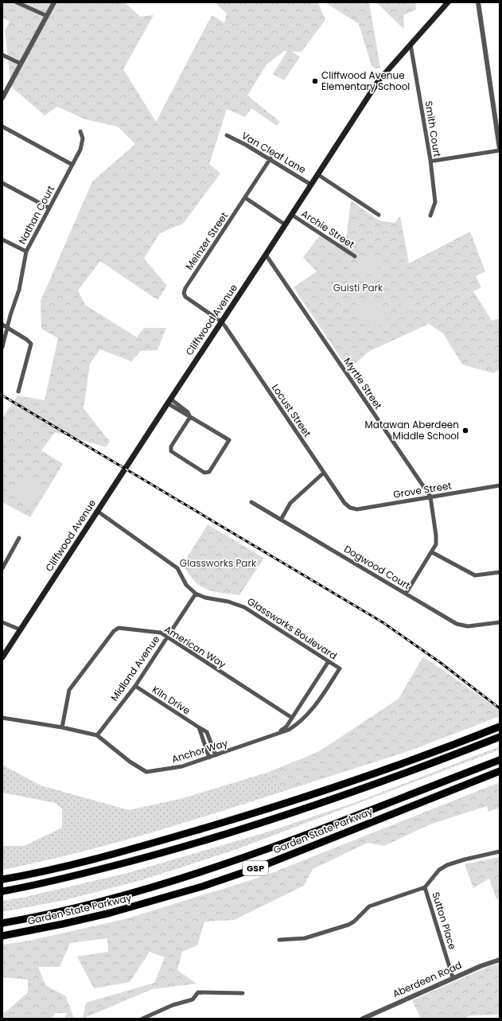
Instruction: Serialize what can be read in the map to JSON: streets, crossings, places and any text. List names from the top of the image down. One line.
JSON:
{"streets":{"highway":["Garden State Parkway","GSP"],"main road":["Cliffwood Avenue"],"street":["Smith Court","Van Cleaf Lane","Nathan Court","Archie Street","Meinzer Street","Myrtle Street","Locust Street","Grove Street","Dogwood Court","Glassworks Boulevard","American Way","Midland Avenue","Kiln Drive","Anchor Way","Sutton Place","Aberdeen Road"]},"crossings":[["Smith Court","Cliffwood Avenue"],["Van Cleaf Lane","Meinzer Street"],["Van Cleaf Lane","Cliffwood Avenue"],["Archie Street","Cliffwood Avenue"],["Meinzer Street","Cliffwood Avenue"],["Meinzer Street","Locust Street"],["Cliffwood Avenue","Myrtle Street"],["Cliffwood Avenue","Locust Street"],["Cliffwood Avenue","Glassworks Boulevard"],["Myrtle Street","Grove Street"],["Myrtle Street","Dogwood Court"],["Locust Street","Grove Street"],["Glassworks Boulevard","Midland Avenue"],["Glassworks Boulevard","Anchor Way"],["American Way","Midland Avenue"],["American Way","Anchor Way"],["Midland Avenue","Kiln Drive"],["Midland Avenue","Anchor Way"],["Kiln Drive","Anchor Way"],["Sutton Place","Aberdeen Road"]],"parks":["Guisti Park","Glassworks Park"],"places":["Cliffwood Avenue Elementary School","Matawan Aberdeen Middle School"]}
